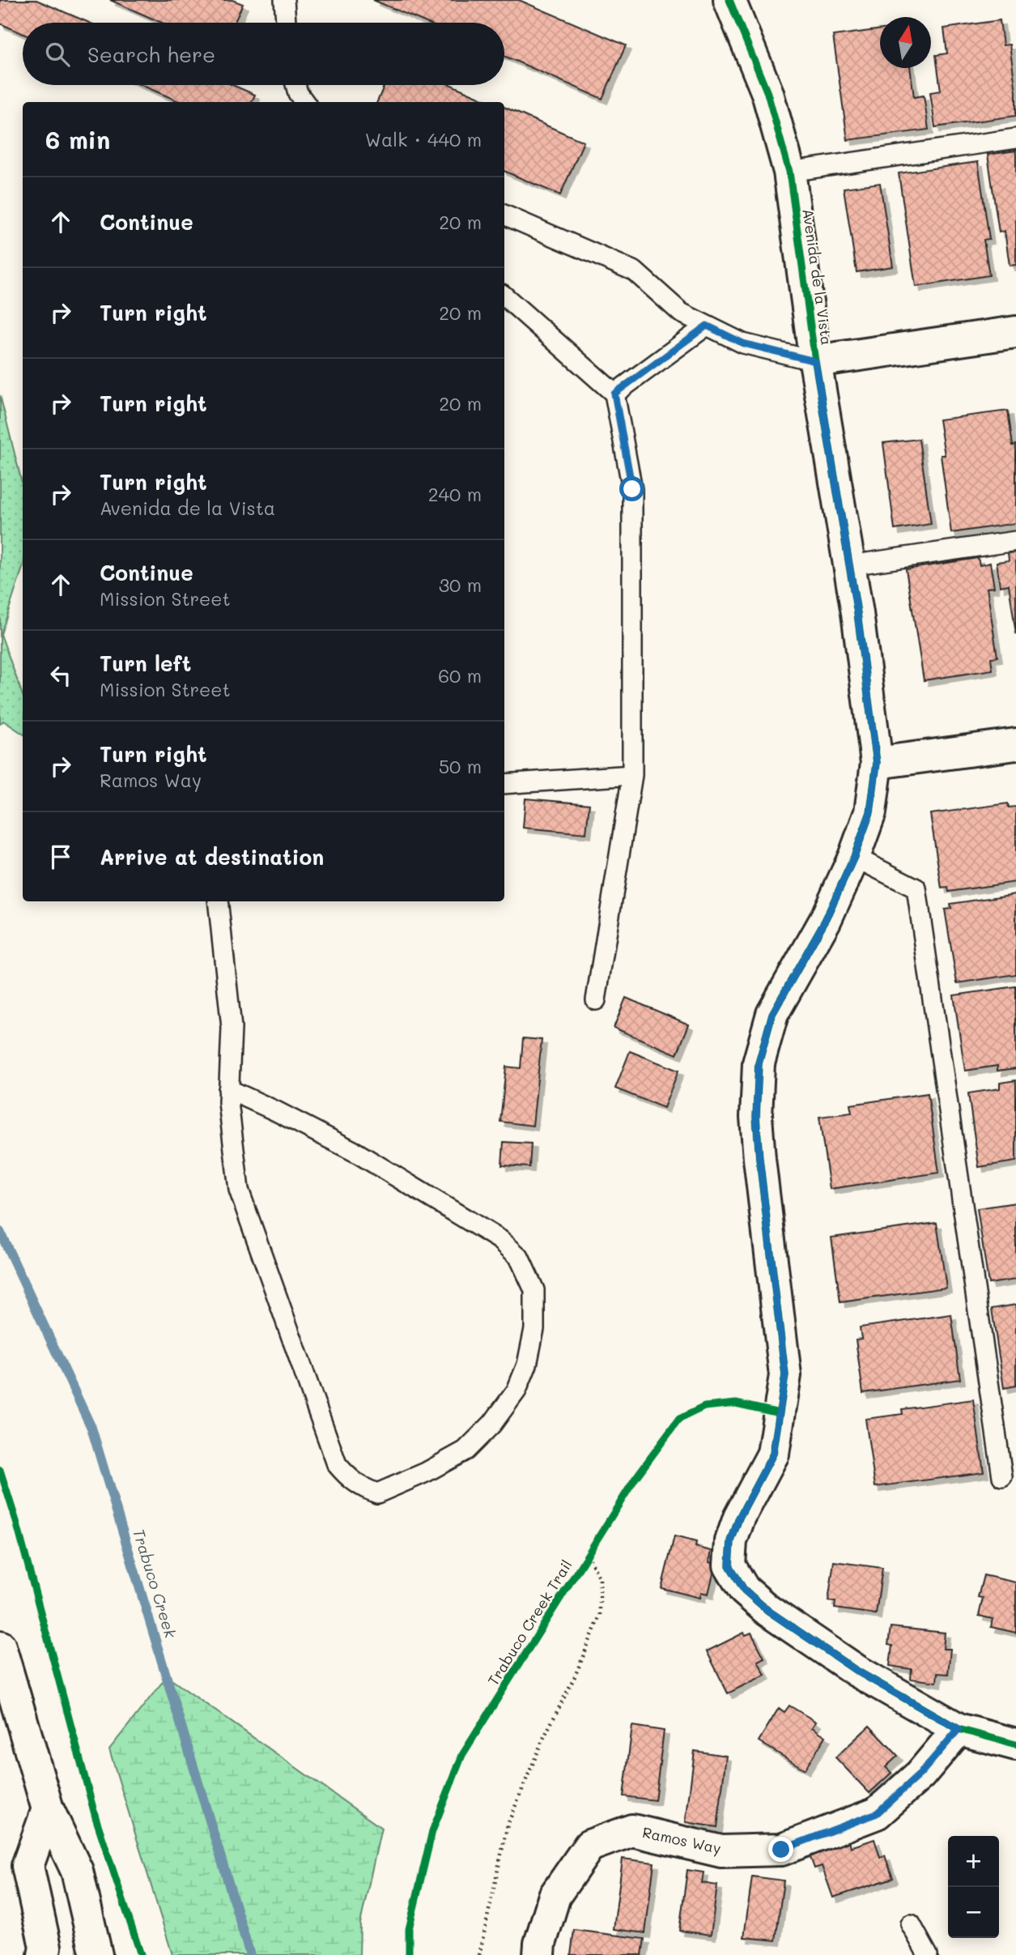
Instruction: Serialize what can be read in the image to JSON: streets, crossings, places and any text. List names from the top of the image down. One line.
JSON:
{"streets":{"street":["Avenida de la Vista","Ramos Way"],"cycle path":["Trabuco Creek Trail"]},"crossings":[["Avenida de la Vista","Ramos Way"]],"water":["Trabuco Creek"],"north":"top","page":{"search":"Search here","heading":["6 min","Walk · 440 m"],"list":[["Continue","20 m"],["Turn right","20 m"],["Turn right","20 m"],["Turn right","Avenida de la Vista","240 m"],["Continue","Mission Street","30 m"],["Turn left","Mission Street","60 m"],["Turn right","Ramos Way","50 m"],"Arrive at destination"],"map_buttons":["+","−"]}}
